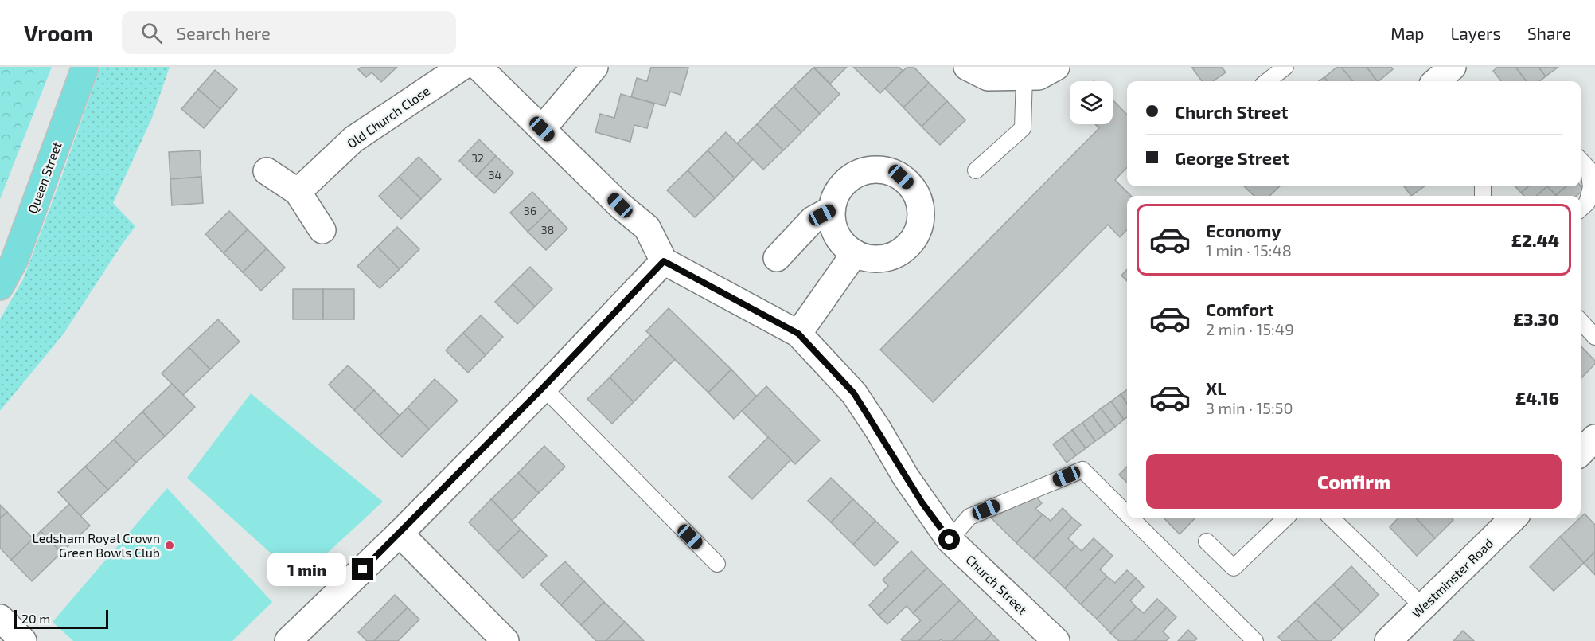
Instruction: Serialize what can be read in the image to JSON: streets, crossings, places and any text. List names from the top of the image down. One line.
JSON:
{"streets":{"main road":["Queen Street"],"street":["Old Church Close","Westminster Road","Church Street"]},"places":["Ledsham Royal Crown Green Bowls Club"],"house_numbers":["32","34","36","38"],"scale_bar":"20 m","page":{"header":"Vroom","search":"Search here","nav":["Map","Layers","Share"],"banner":["Church Street","George Street"],"list":[{"name":"Economy","note":"1 min · 15:48","value":"£2.44"},{"name":"Comfort","note":"2 min · 15:49","value":"£3.30"},{"name":"XL","note":"3 min · 15:50","value":"£4.16"}],"buttons":"Confirm","bubble":"1 min","scale":"20 m"}}
